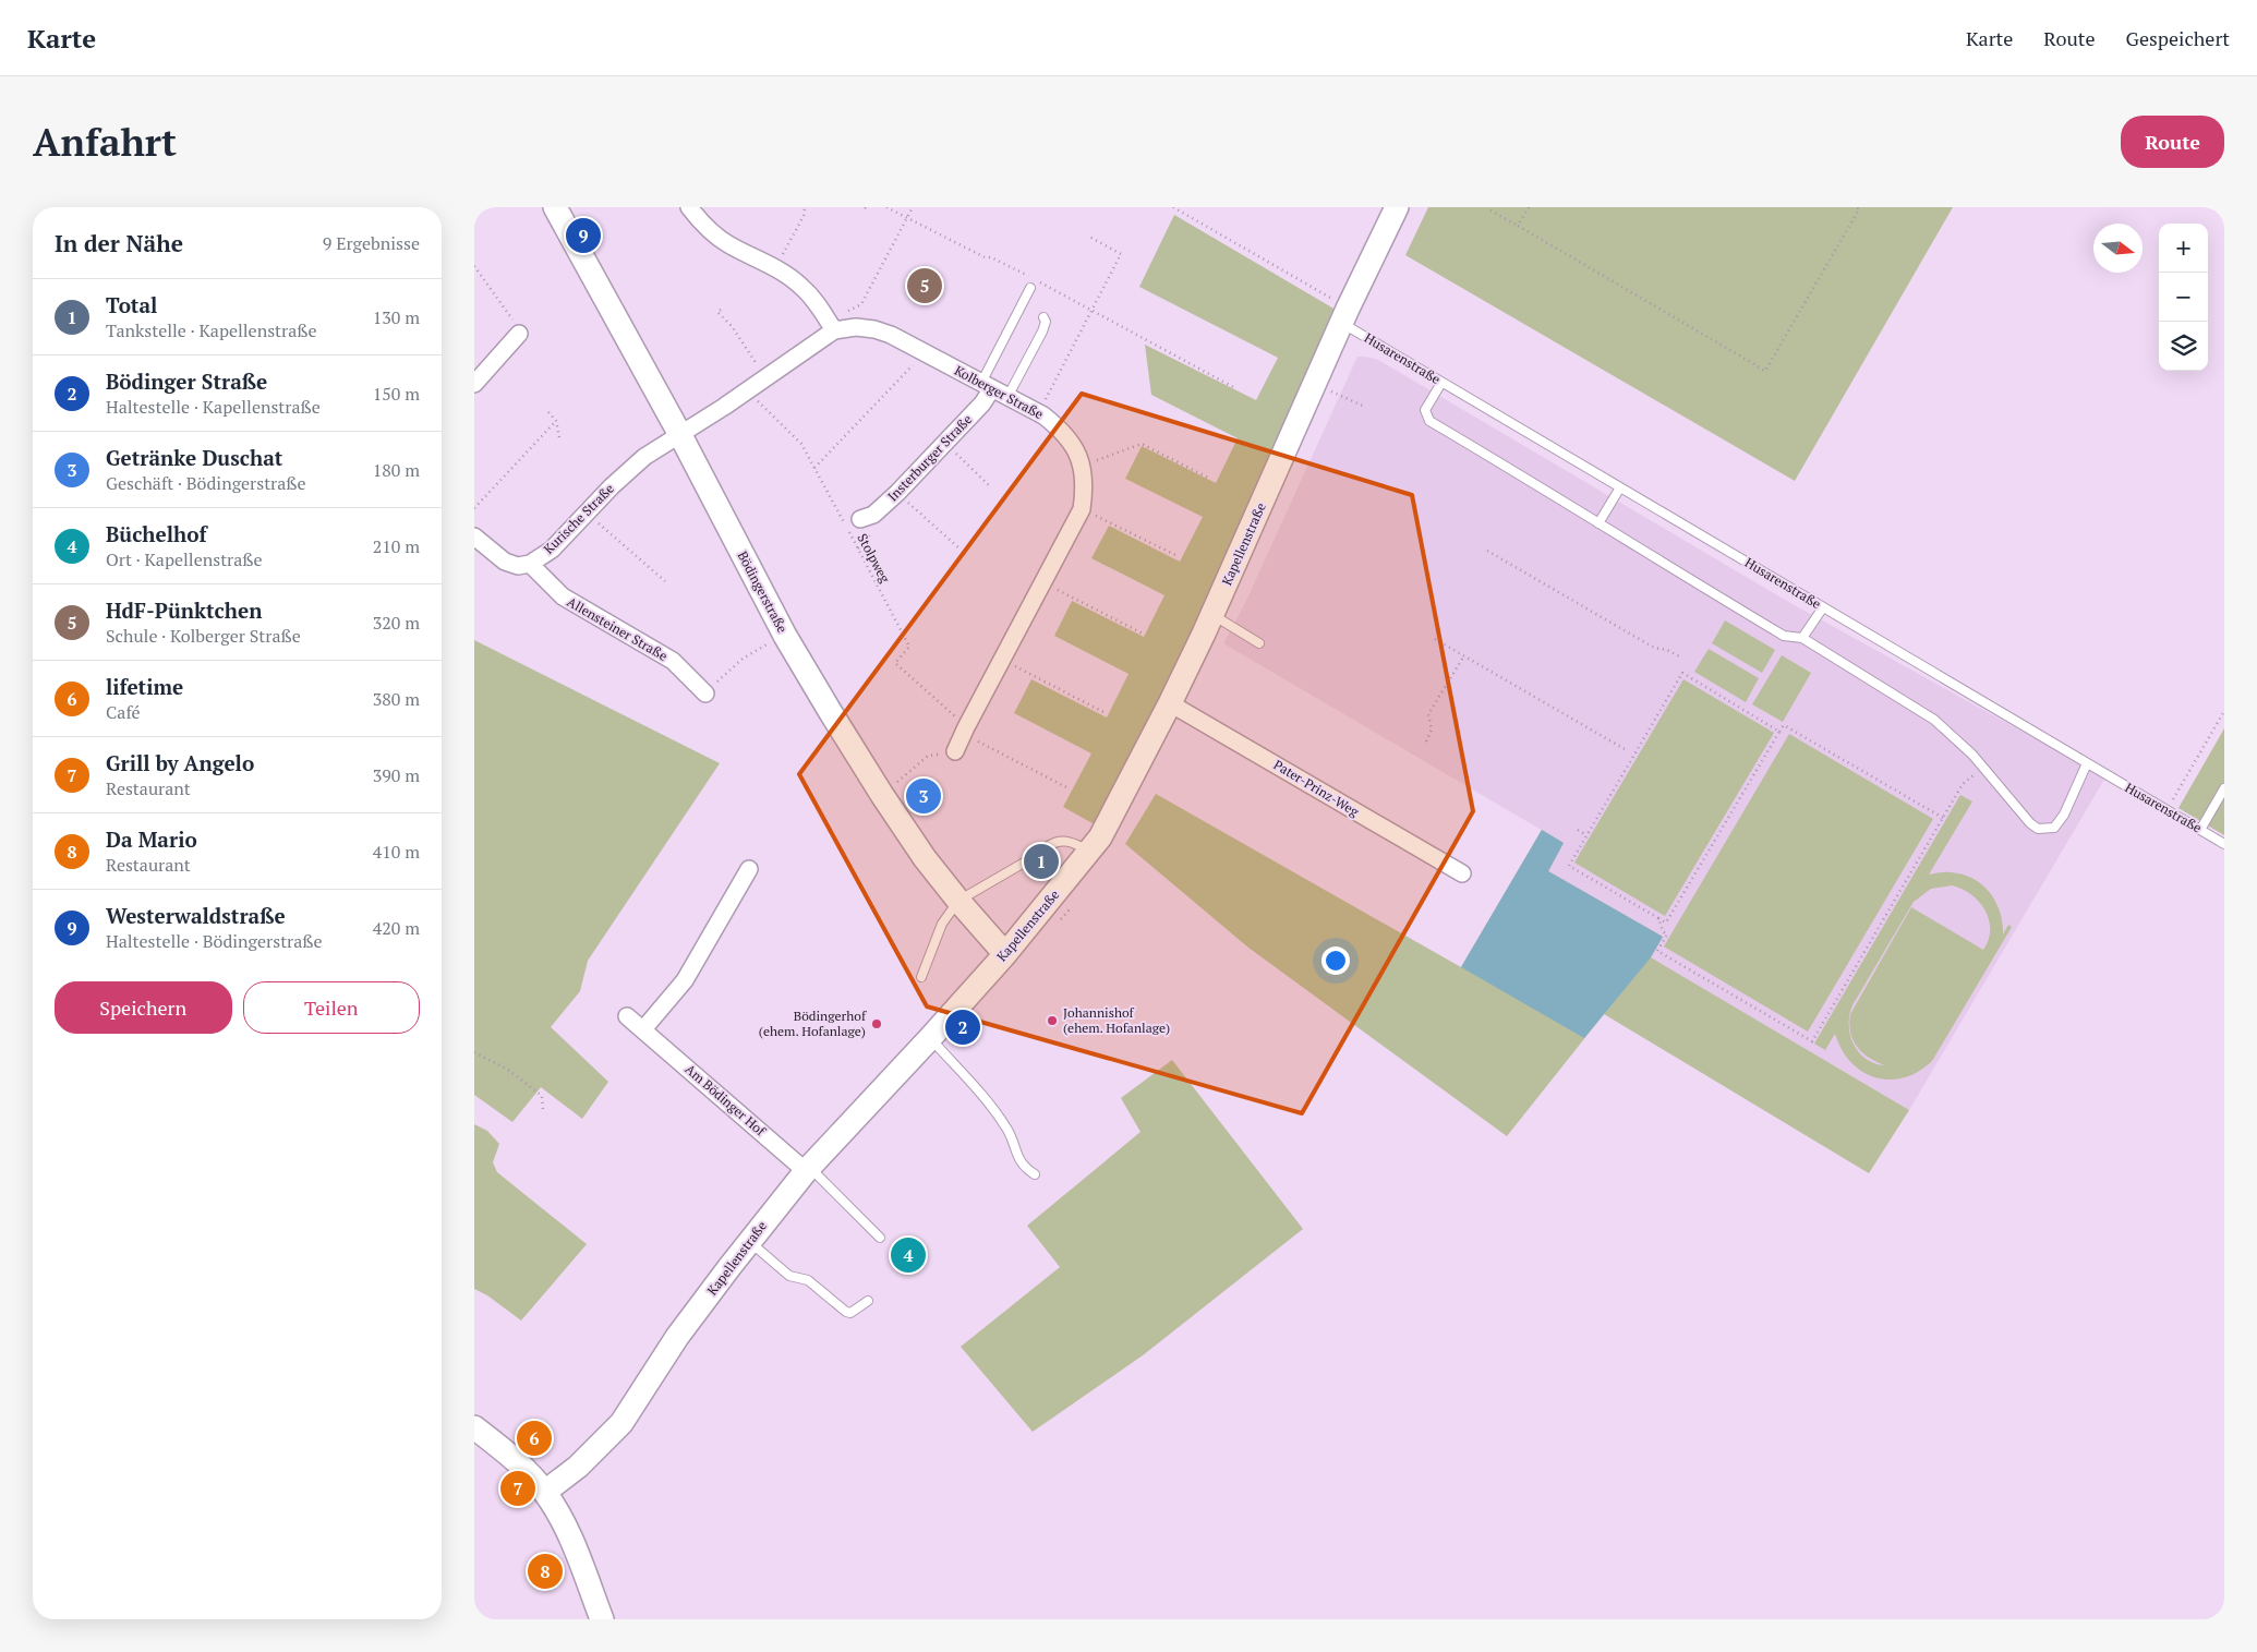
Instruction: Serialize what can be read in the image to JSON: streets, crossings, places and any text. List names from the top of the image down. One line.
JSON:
{"streets":{"main road":["Kapellenstraße","Bödingerstraße"],"street":["Kolberger Straße","Insterburger Straße","Kurische Straße","Allensteiner Straße","Pater-Prinz-Weg","Am Bödinger Hof"],"lane":["Husarenstraße"],"path":["Stolpweg"]},"crossings":[["Husarenstraße","Kapellenstraße"],["Kolberger Straße","Insterburger Straße"],["Kolberger Straße","Kurische Straße"],["Kolberger Straße","Stolpweg"],["Kolberger Straße","Bödingerstraße"],["Kurische Straße","Bödingerstraße"],["Kurische Straße","Allensteiner Straße"],["Kapellenstraße","Bödingerstraße"],["Kapellenstraße","Pater-Prinz-Weg"],["Kapellenstraße","Am Bödinger Hof"]],"places":["Johannishof (ehem. Hofanlage)","Bödingerhof (ehem. Hofanlage)"],"north":"right","page":{"header":"Karte","nav":["Karte","Route","Gespeichert"],"buttons":["Route",["Speichern","Teilen"]],"title":"Anfahrt","heading":["In der Nähe","9 Ergebnisse"],"pins":["9","5","3","1","2","4","6","7","8"],"map_buttons":["+","−"],"list":[{"mark":"1","name":"Total","note":"Tankstelle · Kapellenstraße","value":"130 m"},{"mark":"2","name":"Bödinger Straße","note":"Haltestelle · Kapellenstraße","value":"150 m"},{"mark":"3","name":"Getränke Duschat","note":"Geschäft · Bödingerstraße","value":"180 m"},{"mark":"4","name":"Büchelhof","note":"Ort · Kapellenstraße","value":"210 m"},{"mark":"5","name":"HdF-Pünktchen","note":"Schule · Kolberger Straße","value":"320 m"},{"mark":"6","name":"lifetime","note":"Café","value":"380 m"},{"mark":"7","name":"Grill by Angelo","note":"Restaurant","value":"390 m"},{"mark":"8","name":"Da Mario","note":"Restaurant","value":"410 m"},{"mark":"9","name":"Westerwaldstraße","note":"Haltestelle · Bödingerstraße","value":"420 m"}]}}
